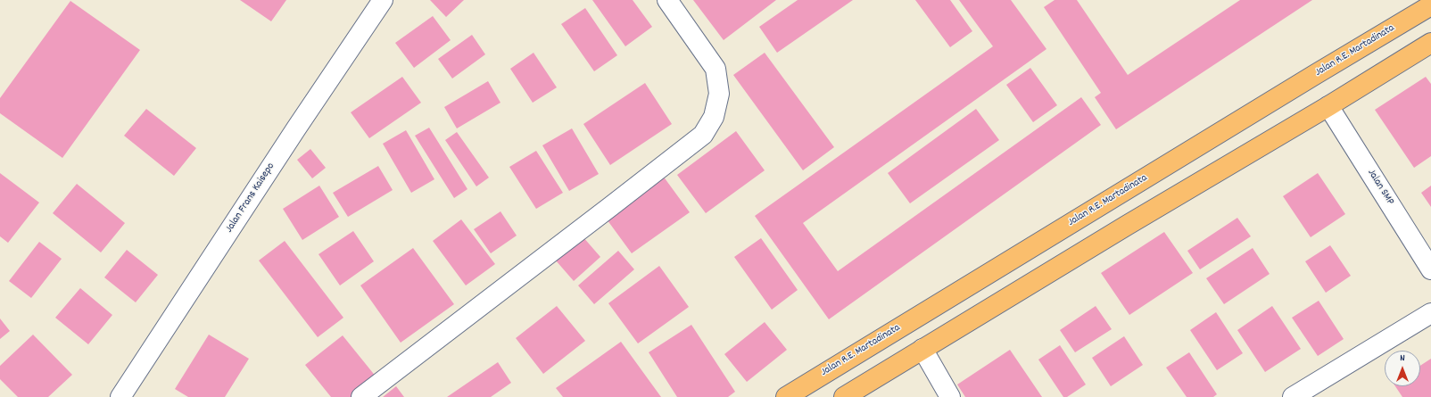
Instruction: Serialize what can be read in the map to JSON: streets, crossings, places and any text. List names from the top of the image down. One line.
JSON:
{"streets":{"highway":["Jalan R.E. Martadinata"],"street":["Jalan SMP","Jalan Frans Kaisepo"]},"north":"top"}
